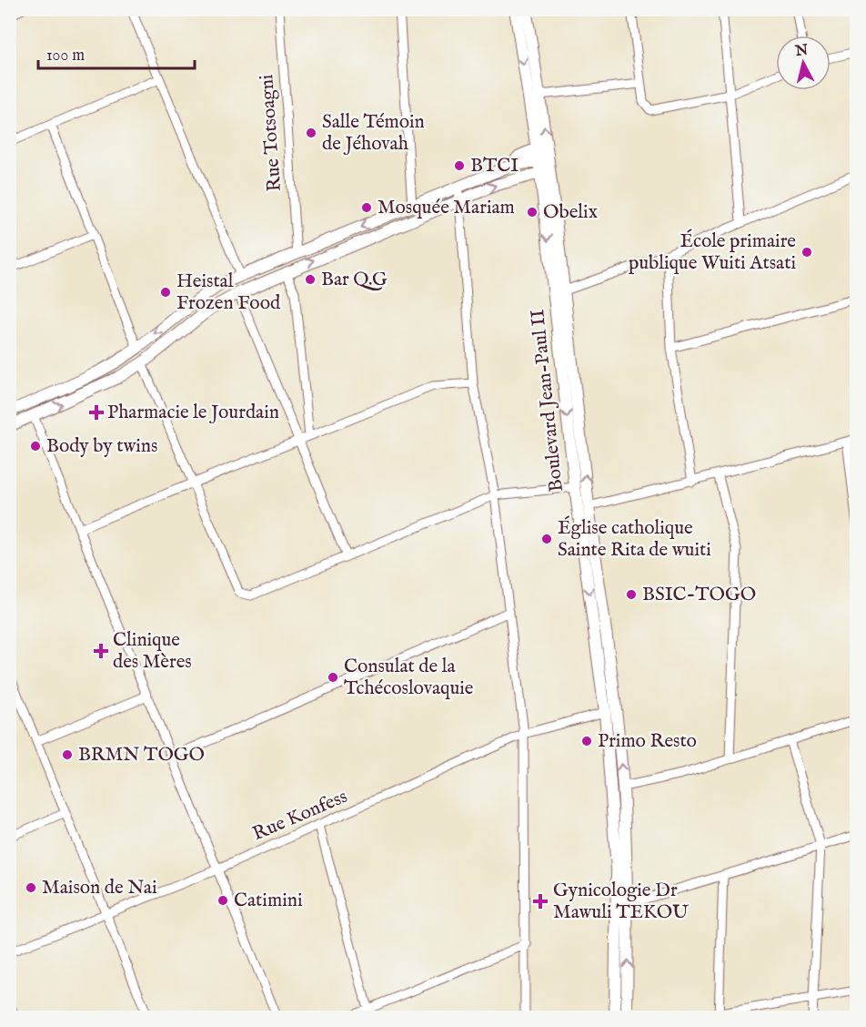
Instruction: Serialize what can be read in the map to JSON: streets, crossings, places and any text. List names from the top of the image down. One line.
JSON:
{"streets":{"main road":["Boulevard Jean-Paul II"],"street":["Rue Totsoagni","Rue Konfess"]},"crossings":[["Boulevard Jean-Paul II","Rue Konfess"]],"places":{"other":["Salle Témoin de Jéhovah","BTCI","Mosquée Mariam","Obelix","École primaire publique Wuiti Atsati","Bar Q.G","Heistal Frozen Food","Body by twins","Église catholique Sainte Rita de wuiti","BSIC-TOGO","Consulat de la Tchécoslovaquie","Primo Resto","BRMN TOGO","Maison de Nai","Catimini"],"health":["Pharmacie le Jourdain","Clinique des Mères","Gynicologie Dr Mawuli TEKOU"]},"scale_bar":"100 m","north":"top"}
